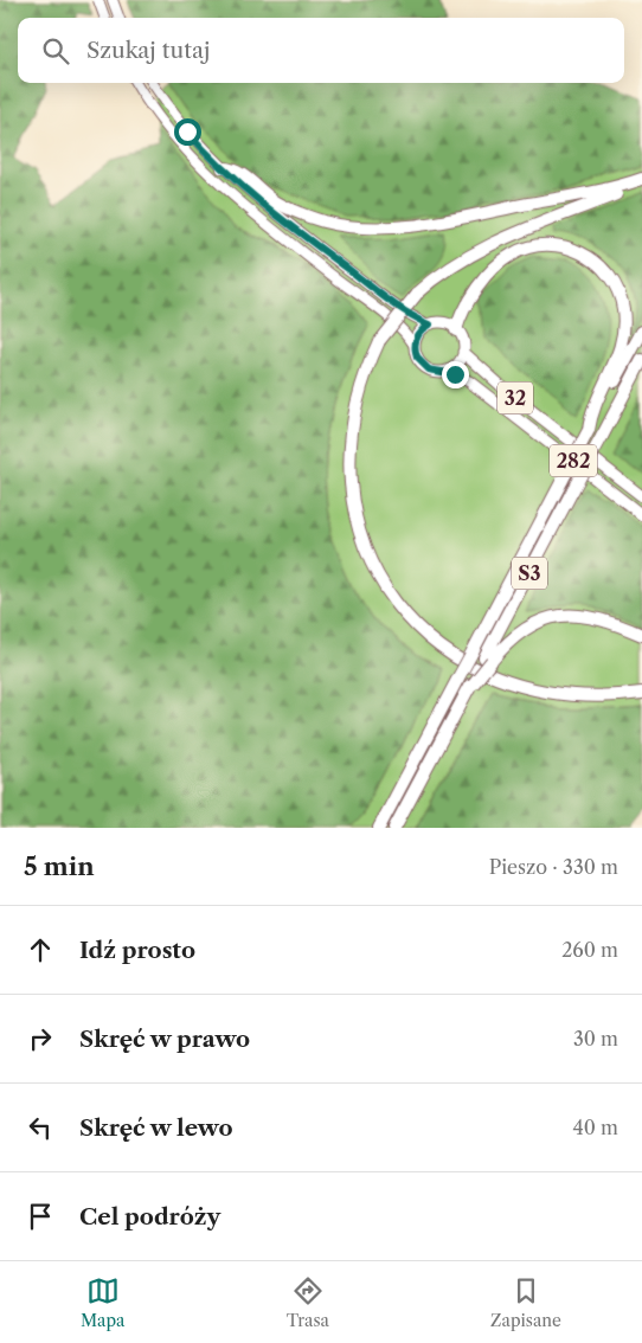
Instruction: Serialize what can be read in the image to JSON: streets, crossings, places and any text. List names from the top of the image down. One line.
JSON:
{"streets":{"highway":["S3"],"main road":["32","282"]},"crossings":[["32","282"]],"page":{"search":"Szukaj tutaj","heading":["5 min","Pieszo · 330 m"],"list":[["Idź prosto","260 m"],["Skręć w prawo","30 m"],["Skręć w lewo","40 m"],"Cel podróży"],"nav":["Mapa","Trasa","Zapisane"]}}
